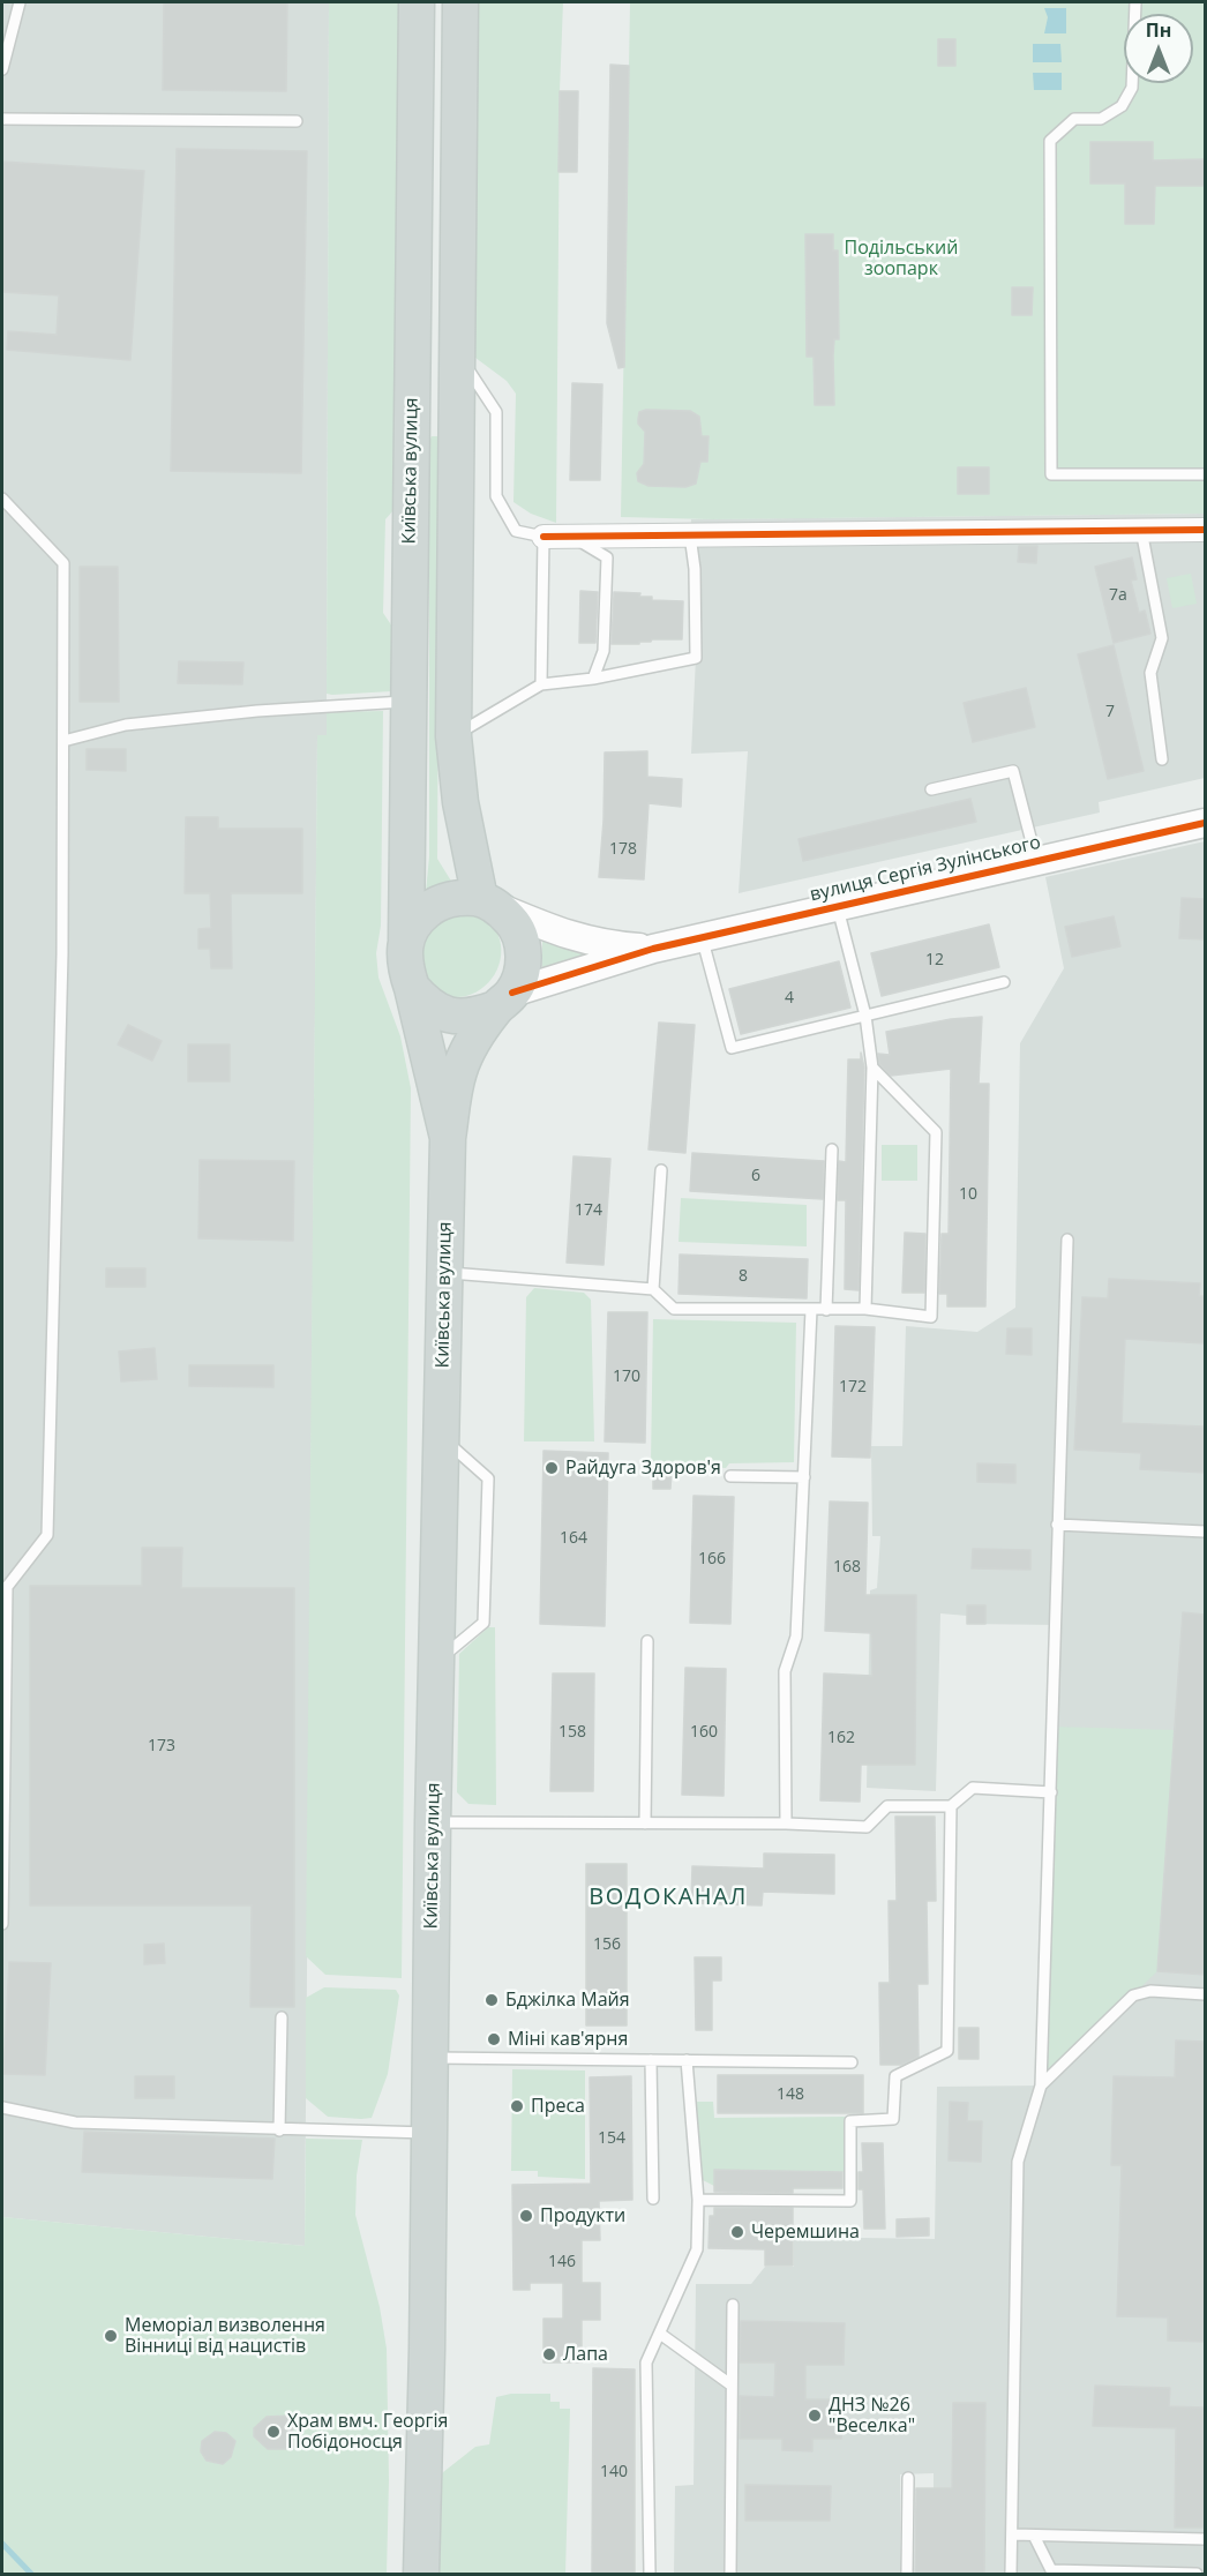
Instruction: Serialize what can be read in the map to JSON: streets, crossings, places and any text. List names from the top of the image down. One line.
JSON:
{"streets":{"main road":["Київська вулиця"],"street":["вулиця Сергія Зулінського"]},"districts":["ВОДОКАНАЛ"],"parks":["Подільський зоопарк"],"places":["Райдуга Здоров'я","Бджілка Майя","Міні кав'ярня","Преса","Продукти","Черемшина","Меморіал визволення Вінниці від нацистів","Лапа","ДНЗ №26 \"Веселка\"","Храм вмч. Георгія Побідоносця"],"house_numbers":["7а","7","178","12","4","6","10","174","8","170","172","164","166","168","158","160","162","173","156","148","154","146","140"],"north":"top"}
